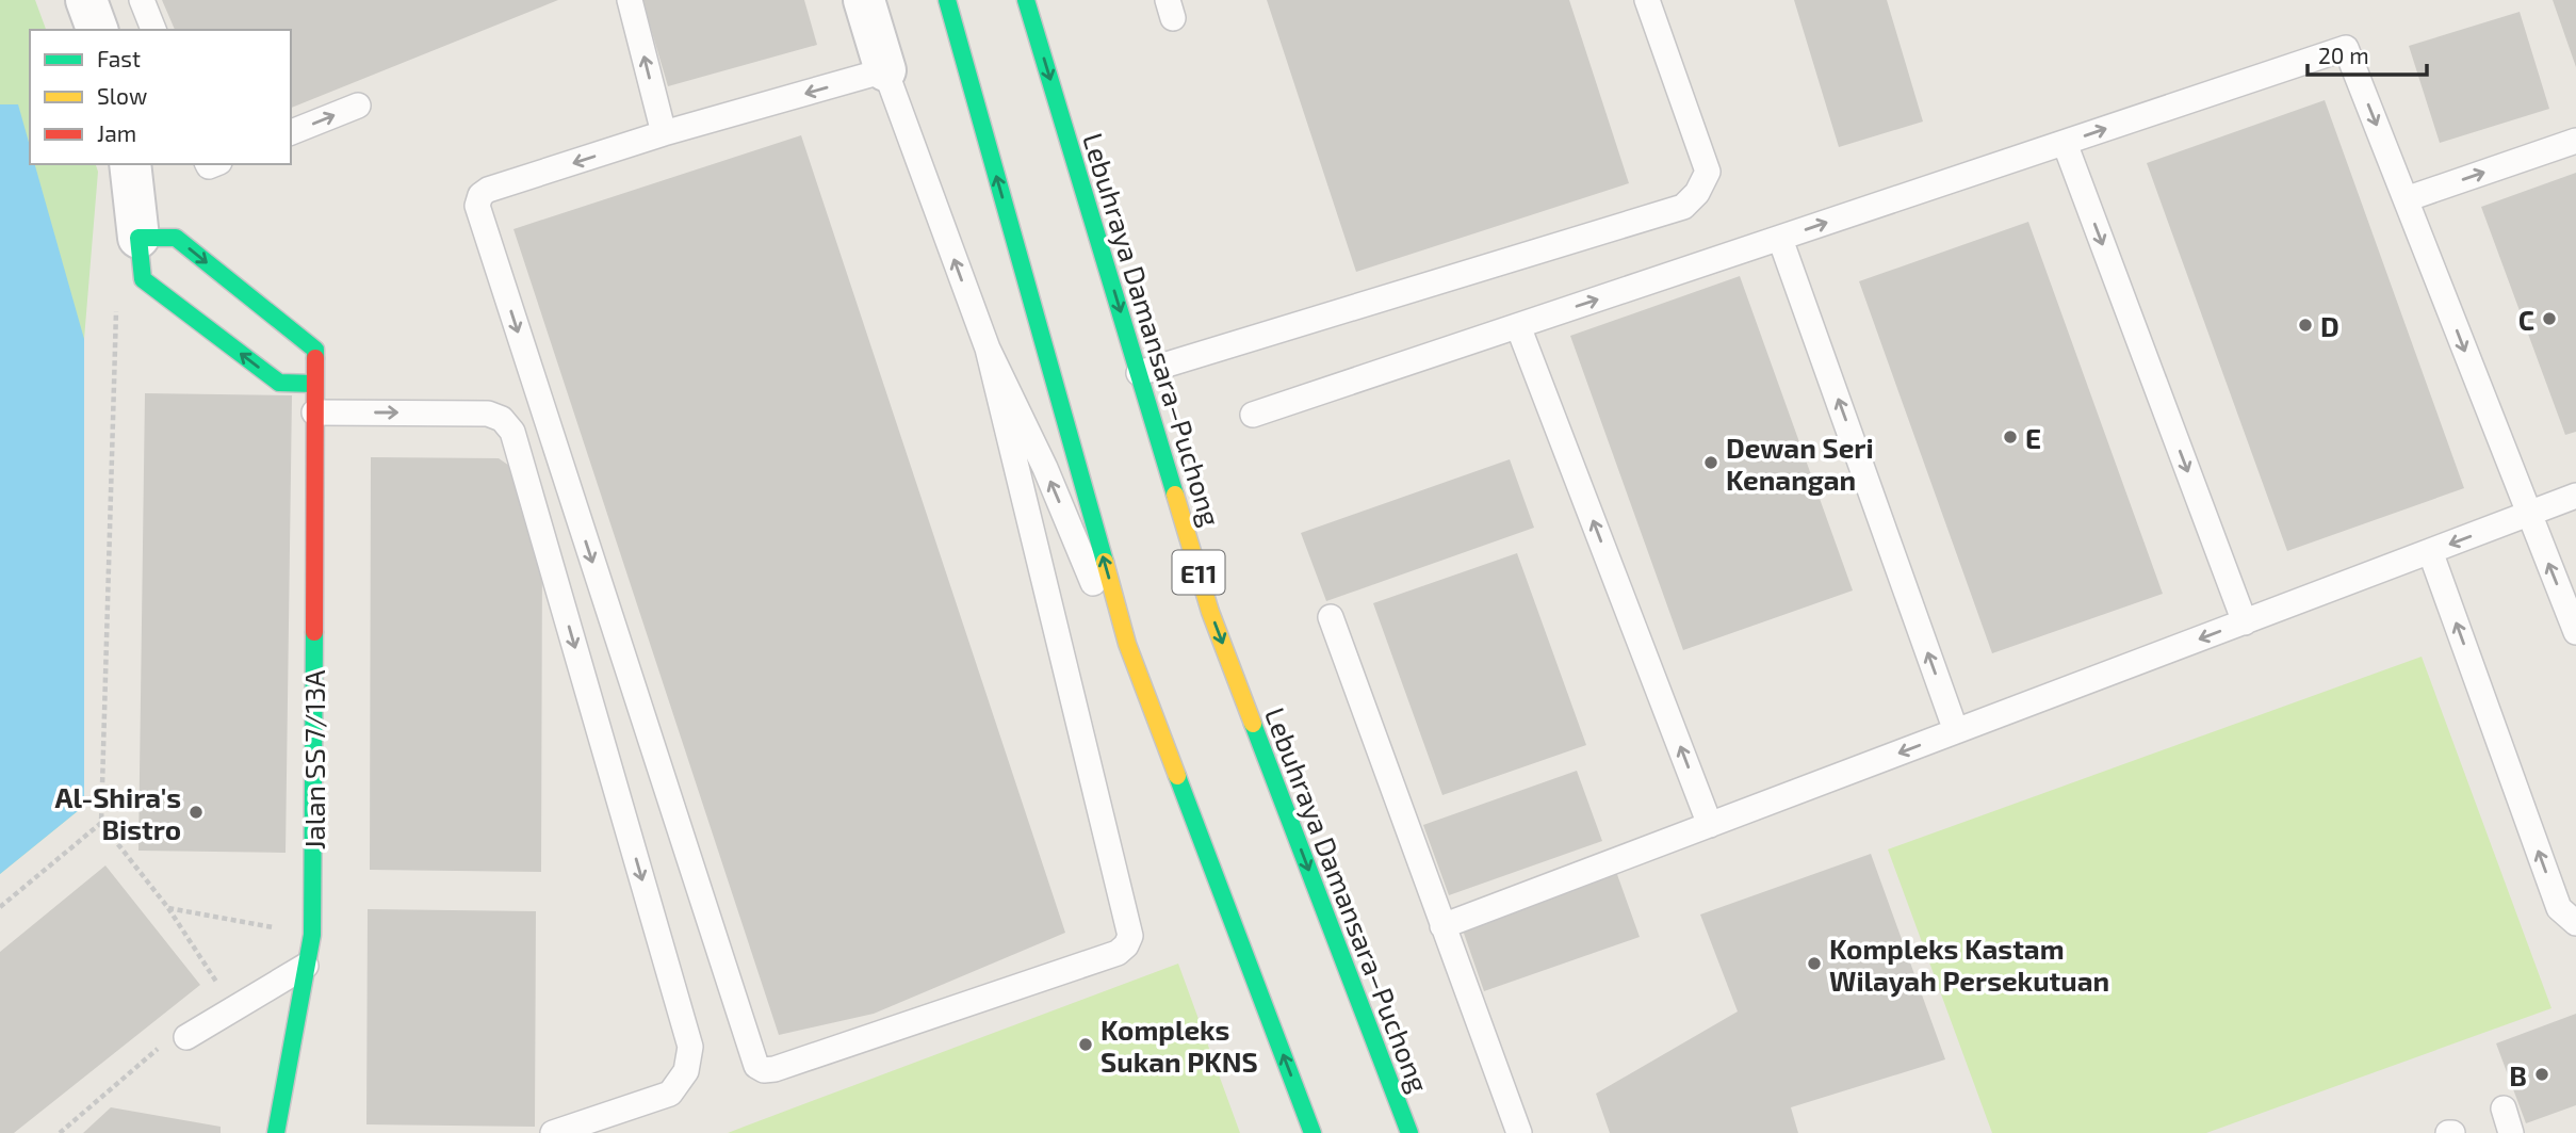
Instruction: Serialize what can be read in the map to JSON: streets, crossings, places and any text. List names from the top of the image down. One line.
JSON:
{"streets":{"main road":["Lebuhraya Damansara–Puchong","E11","Jalan SS 7/13A"]},"places":["C","D","E","Dewan Seri Kenangan","Al-Shira's Bistro","Kompleks Kastam Wilayah Persekutuan","Kompleks Sukan PKNS","B"],"legend":["Fast","Slow","Jam"],"scale_bar":"20 m"}
